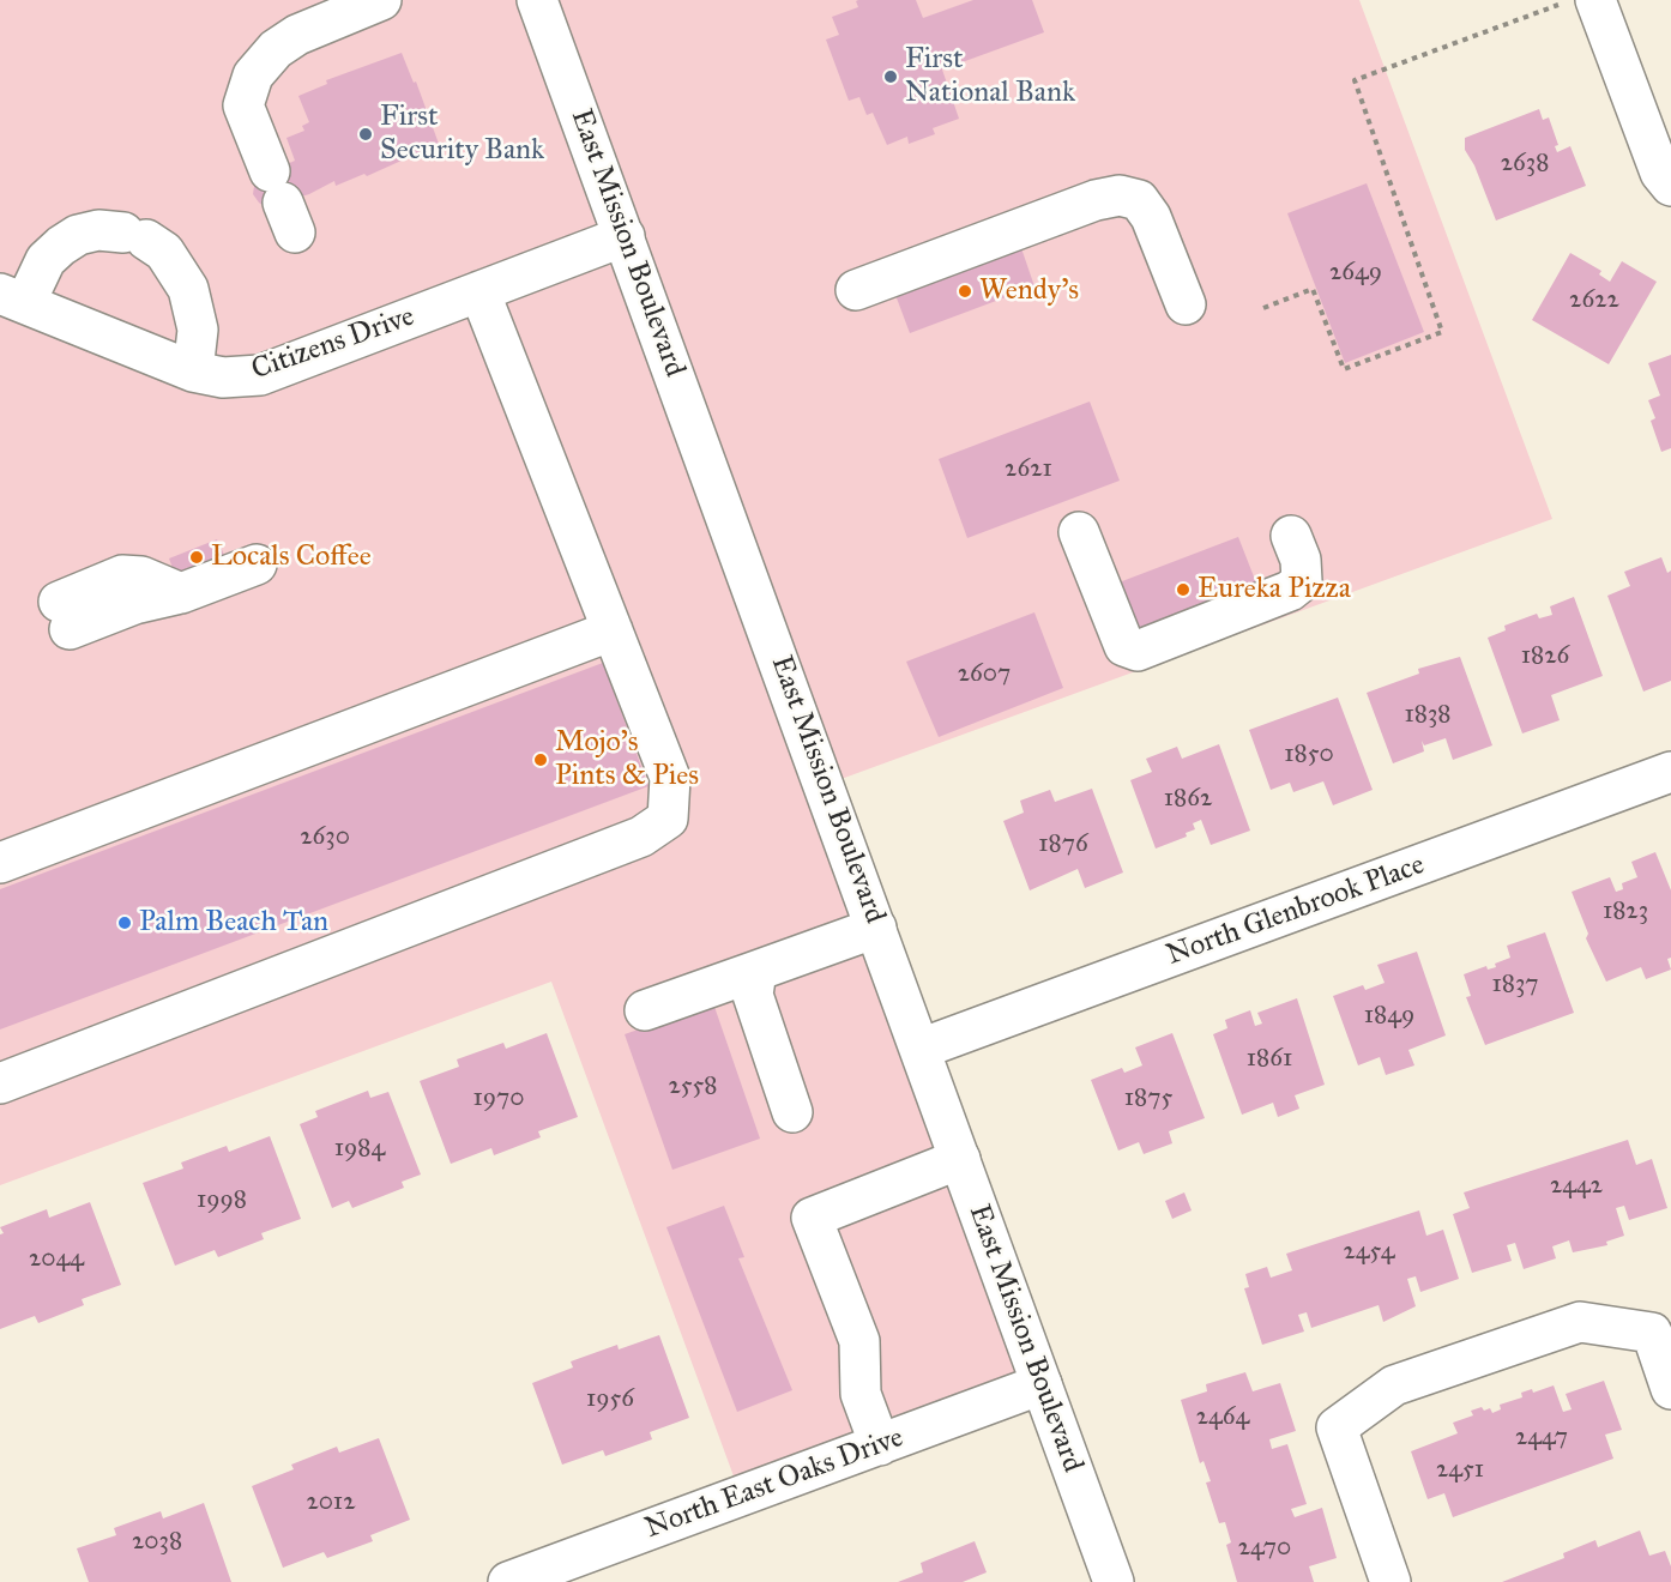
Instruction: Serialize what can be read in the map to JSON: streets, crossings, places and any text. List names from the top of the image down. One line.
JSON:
{"streets":{"street":["East Mission Boulevard","Citizens Drive","North Glenbrook Place","North East Oaks Drive"]},"crossings":[["East Mission Boulevard","Citizens Drive"],["East Mission Boulevard","North Glenbrook Place"],["East Mission Boulevard","North East Oaks Drive"]],"places":["First National Bank","First Security Bank","Wendy's","Locals Coffee","Eureka Pizza","Mojo's Pints & Pies","Palm Beach Tan"],"house_numbers":["2638","2649","2622","2621","1826","2607","1838","1850","1862","2630","1876","1823","1837","1849","1861","2558","1970","1875","1984","2442","1998","2454","2044","1956","2464","2447","2451","2012","2038","2470"]}
